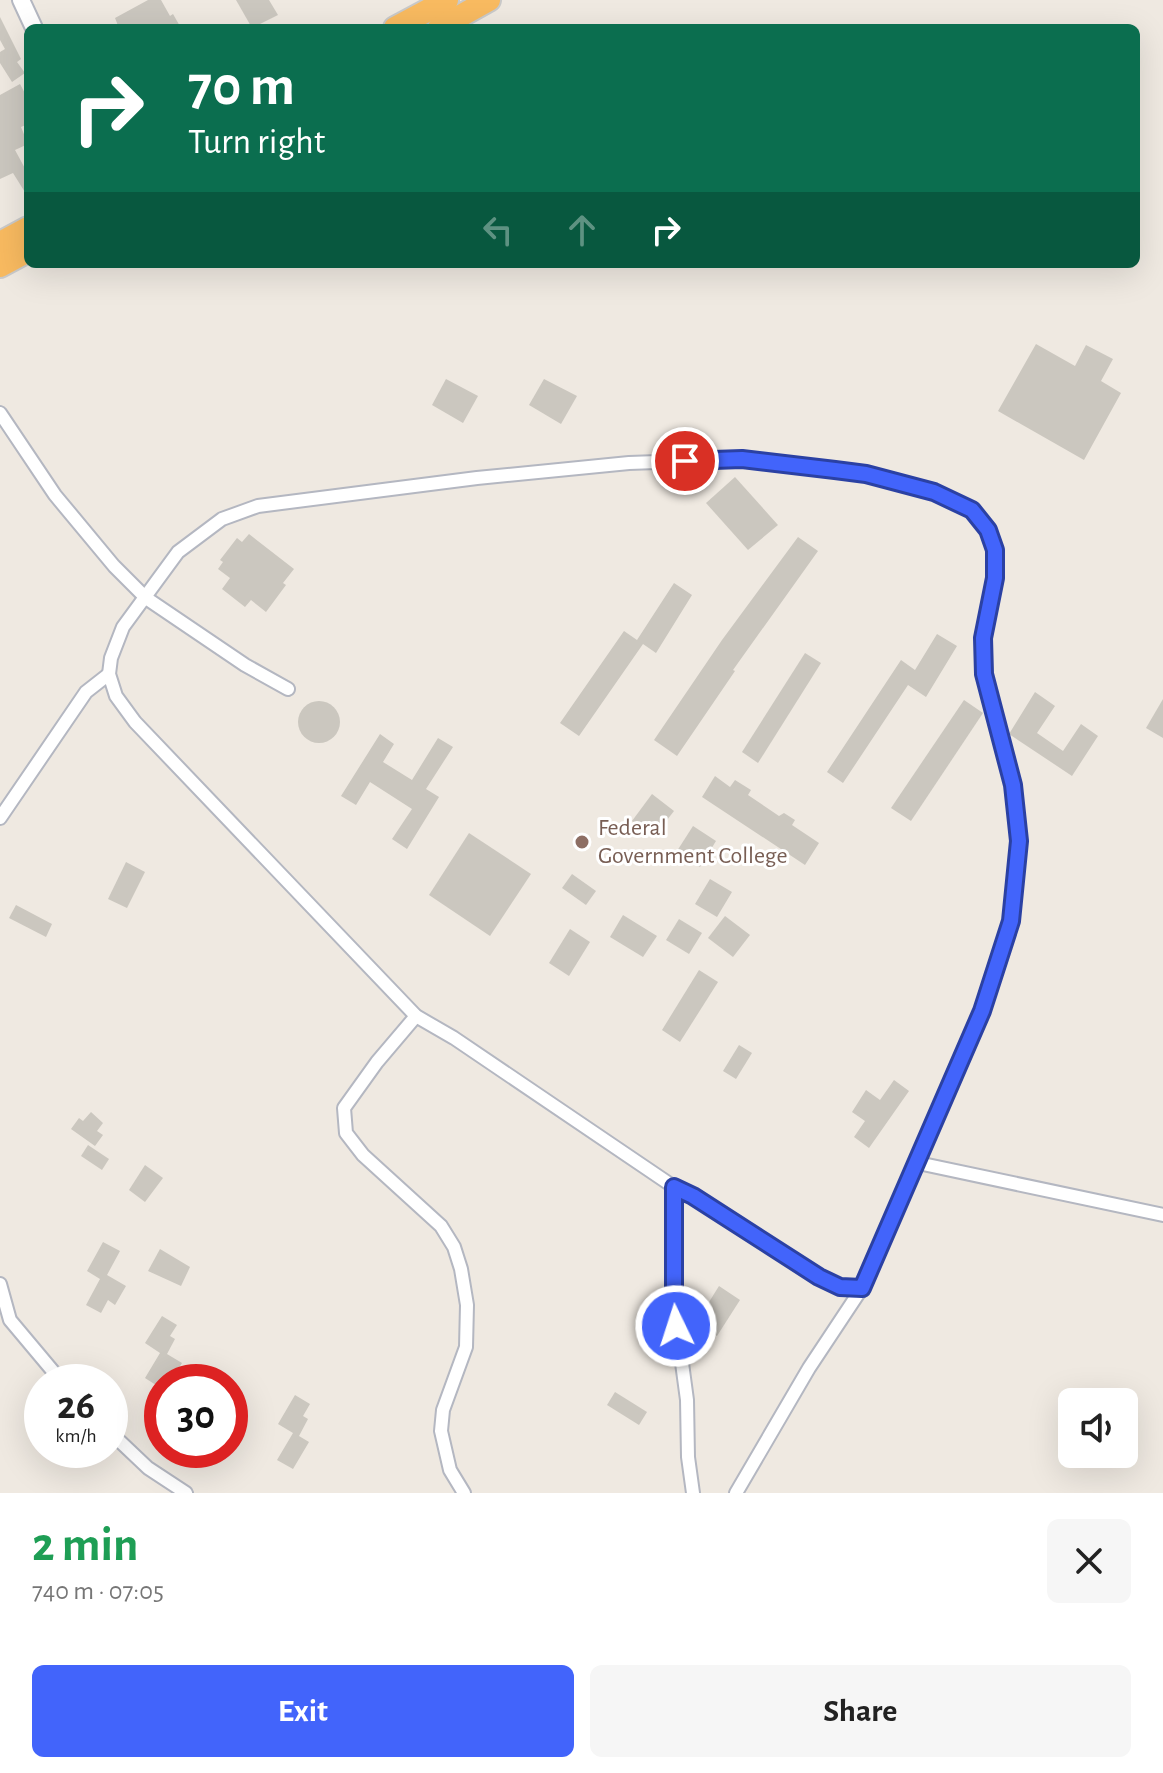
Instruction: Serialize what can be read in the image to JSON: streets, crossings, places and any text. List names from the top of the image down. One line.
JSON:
{"places":["Federal Government College"],"page":{"turn":["70 m","Turn right"],"speed":"26 km/h","limit":"30","heading":["2 min","740 m · 07:05"],"buttons":["Exit","Share"]}}
